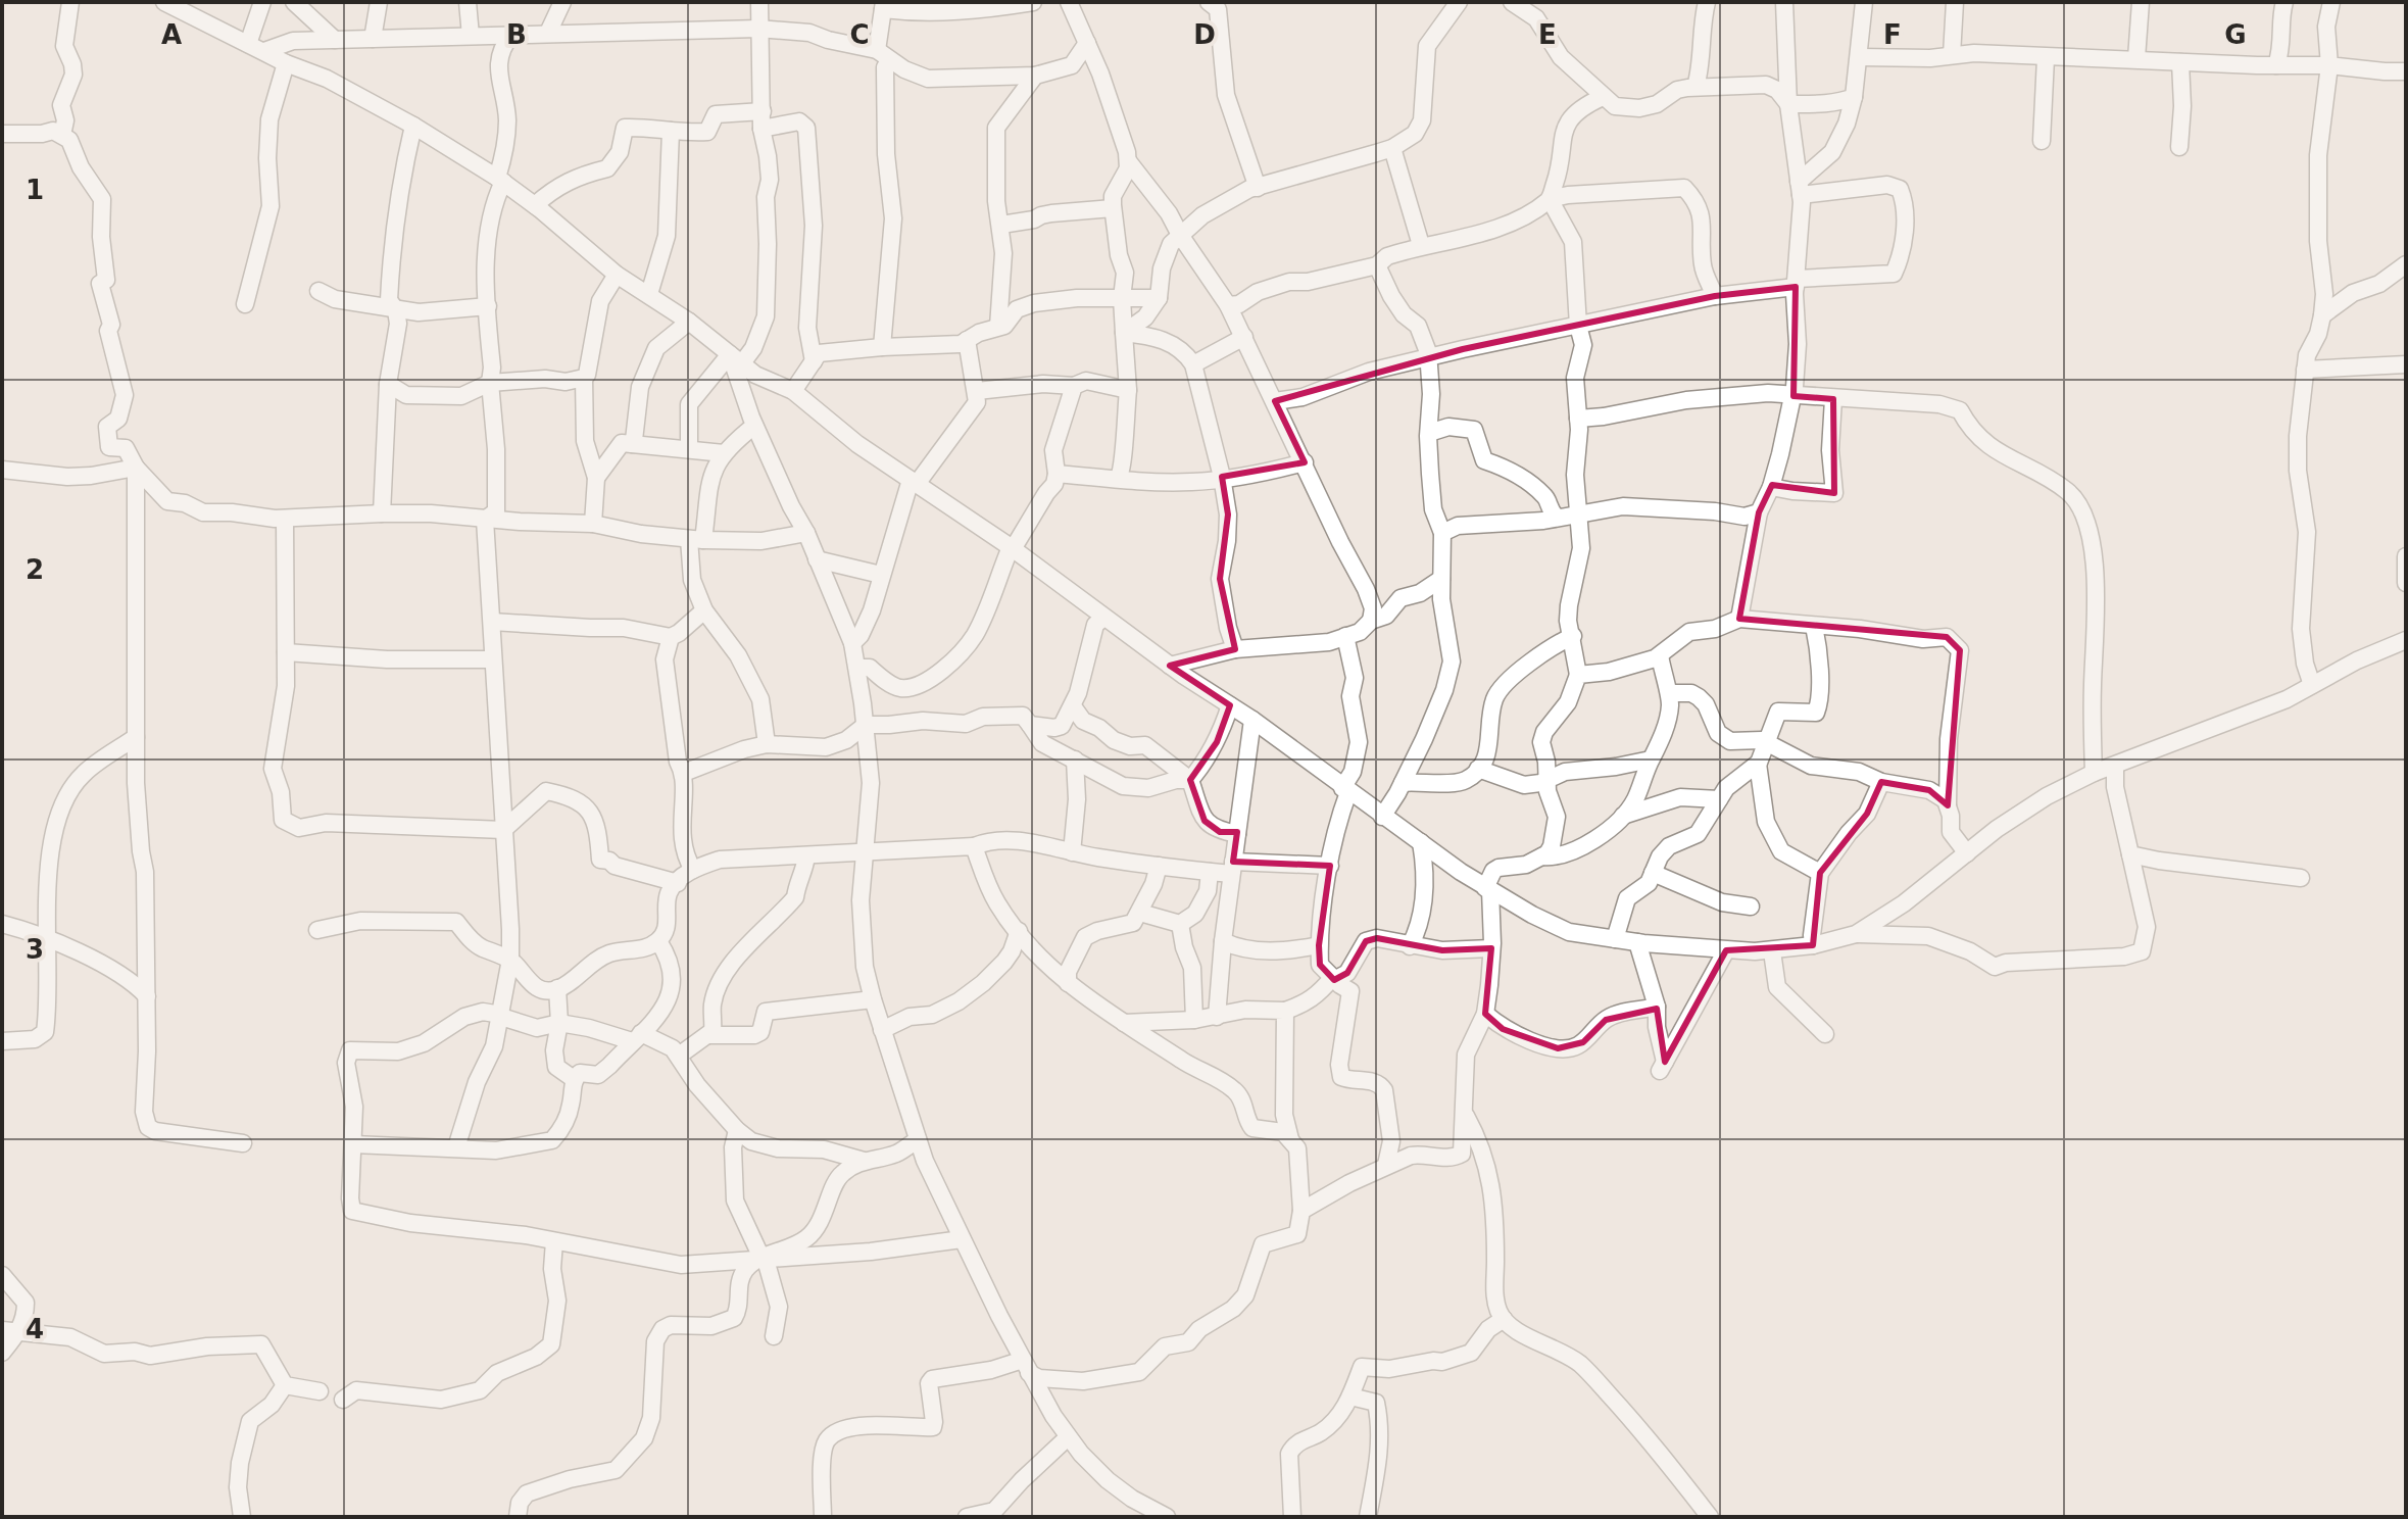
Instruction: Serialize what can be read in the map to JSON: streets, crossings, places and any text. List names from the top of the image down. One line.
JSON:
{"grid":{"columns":["A","B","C","D","E","F","G"],"rows":["1","2","3","4"]}}
